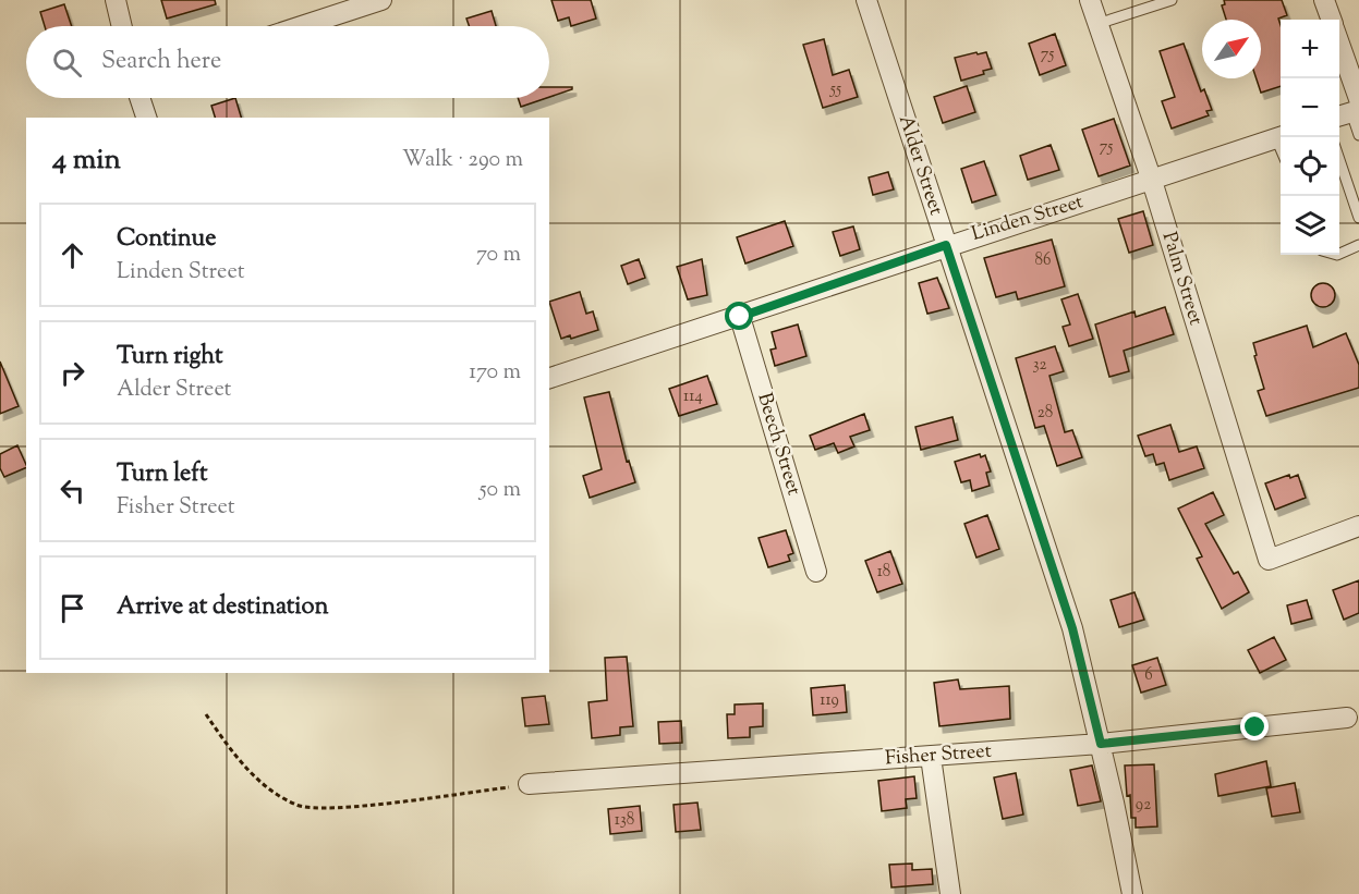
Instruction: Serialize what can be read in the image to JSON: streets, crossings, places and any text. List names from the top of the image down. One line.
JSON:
{"streets":{"street":["Alder Street","Linden Street","Palm Street","Beech Street","Fisher Street"]},"crossings":[["Alder Street","Linden Street"],["Alder Street","Fisher Street"],["Linden Street","Palm Street"],["Linden Street","Beech Street"]],"house_numbers":["75","55","75","86","32","114","28","18","6","119","92","138"],"north":"top right","page":{"map_buttons":["+","−"],"search":"Search here","heading":["4 min","Walk · 290 m"],"list":[["Continue","Linden Street","70 m"],["Turn right","Alder Street","170 m"],["Turn left","Fisher Street","50 m"],"Arrive at destination"]}}
